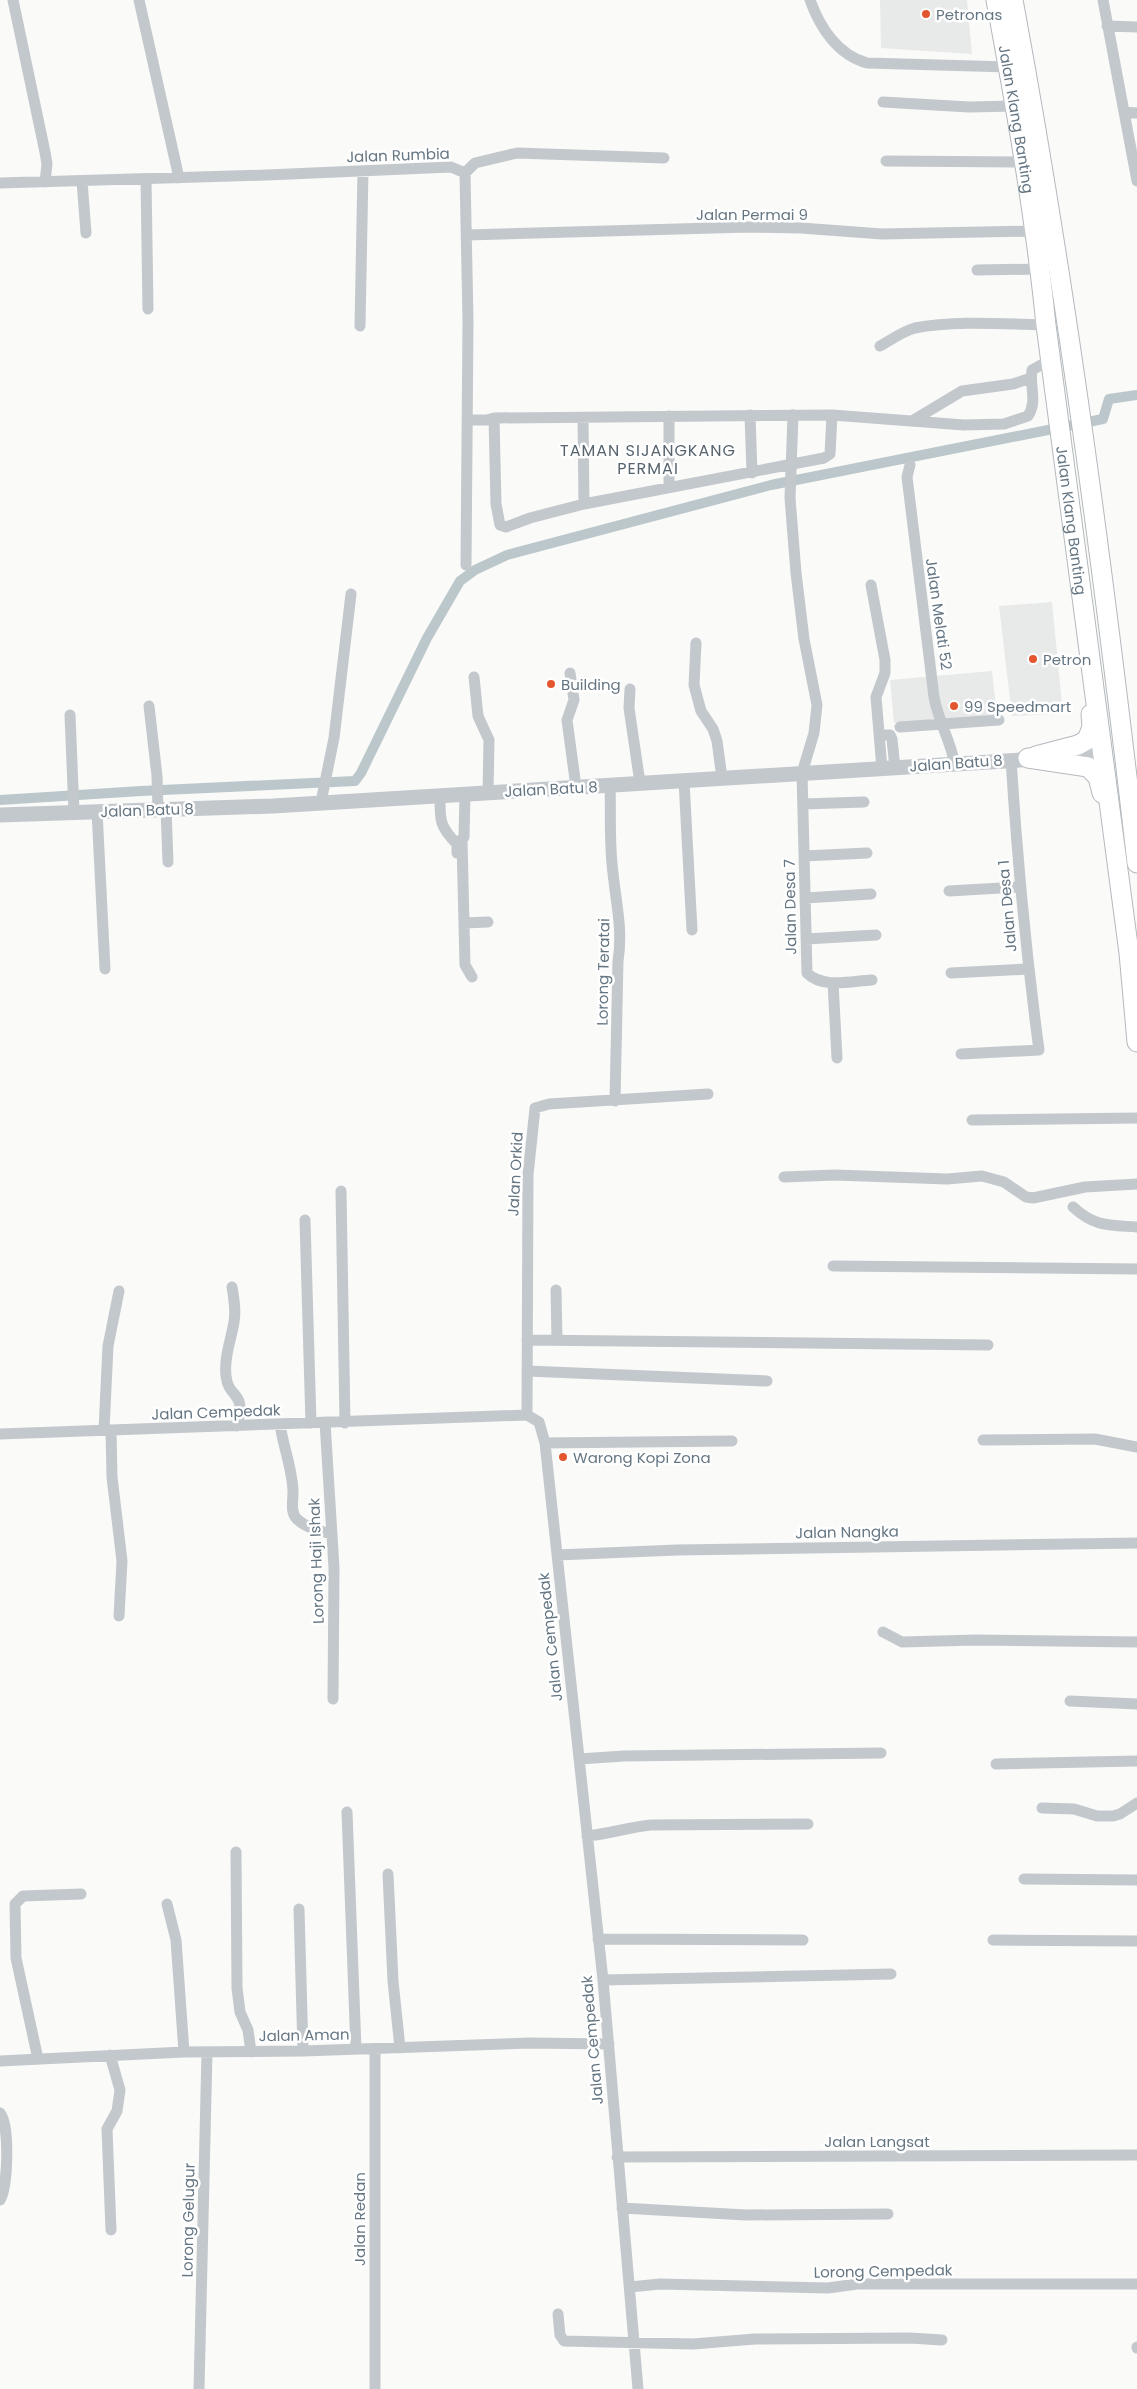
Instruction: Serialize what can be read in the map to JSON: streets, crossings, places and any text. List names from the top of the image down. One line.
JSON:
{"streets":{"highway":["Jalan Klang Banting"],"street":["Jalan Rumbia","Jalan Permai 9","Jalan Melati 52","Jalan Batu 8","Jalan Desa 1","Jalan Desa 7","Lorong Teratai","Jalan Orkid","Jalan Cempedak","Jalan Nangka","Lorong Haji Ishak","Jalan Aman","Jalan Langsat","Jalan Redan","Lorong Gelugur","Lorong Cempedak"]},"crossings":[["Jalan Klang Banting","Jalan Permai 9"],["Jalan Klang Banting","Jalan Batu 8"],["Jalan Rumbia","Jalan Permai 9"],["Jalan Melati 52","Jalan Batu 8"],["Jalan Batu 8","Jalan Desa 1"],["Jalan Batu 8","Jalan Desa 7"],["Jalan Batu 8","Lorong Teratai"],["Lorong Teratai","Jalan Orkid"],["Jalan Orkid","Jalan Cempedak"],["Jalan Cempedak","Jalan Nangka"],["Jalan Cempedak","Lorong Haji Ishak"],["Jalan Cempedak","Jalan Aman"],["Jalan Cempedak","Jalan Langsat"],["Jalan Cempedak","Lorong Cempedak"],["Jalan Aman","Jalan Redan"],["Jalan Aman","Lorong Gelugur"]],"districts":["TAMAN SIJANGKANG PERMAI"],"places":["Petronas","Petron","Building","99 Speedmart","Warong Kopi Zona"]}
